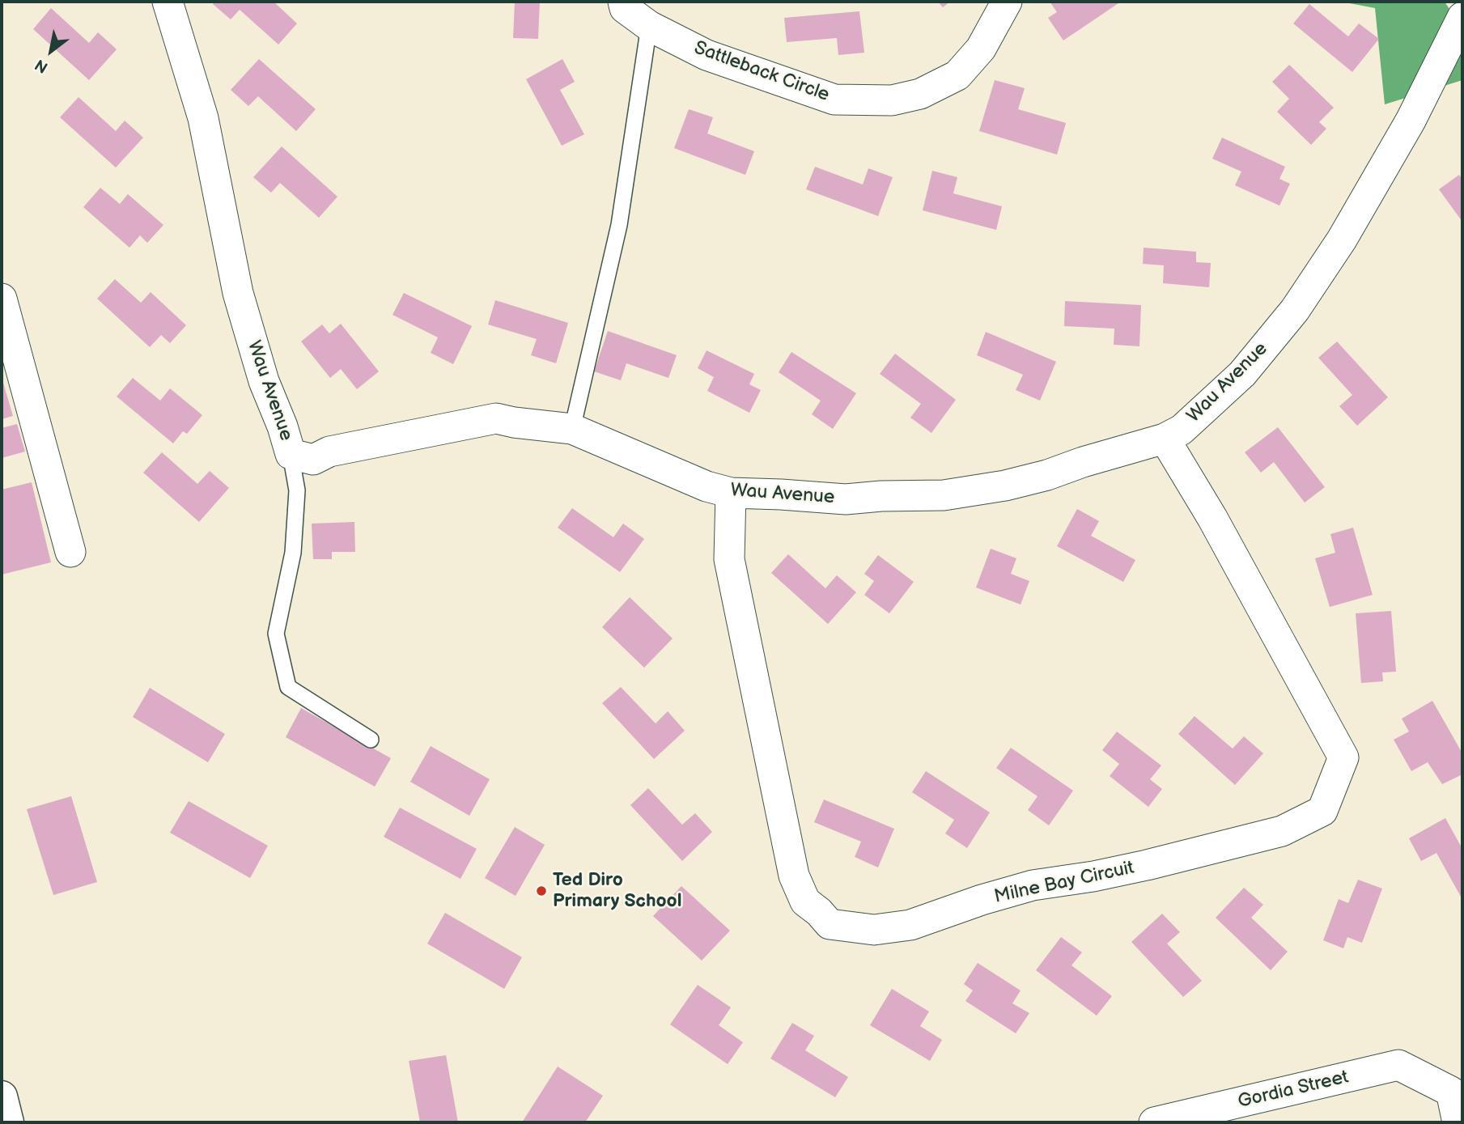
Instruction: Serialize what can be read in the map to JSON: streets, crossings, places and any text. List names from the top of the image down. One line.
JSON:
{"streets":{"street":["Sattleback Circle","Wau Avenue","Milne Bay Circuit","Gordia Street"]},"crossings":[["Wau Avenue","Milne Bay Circuit"]],"places":["Ted Diro Primary School"],"north":"bottom left"}
